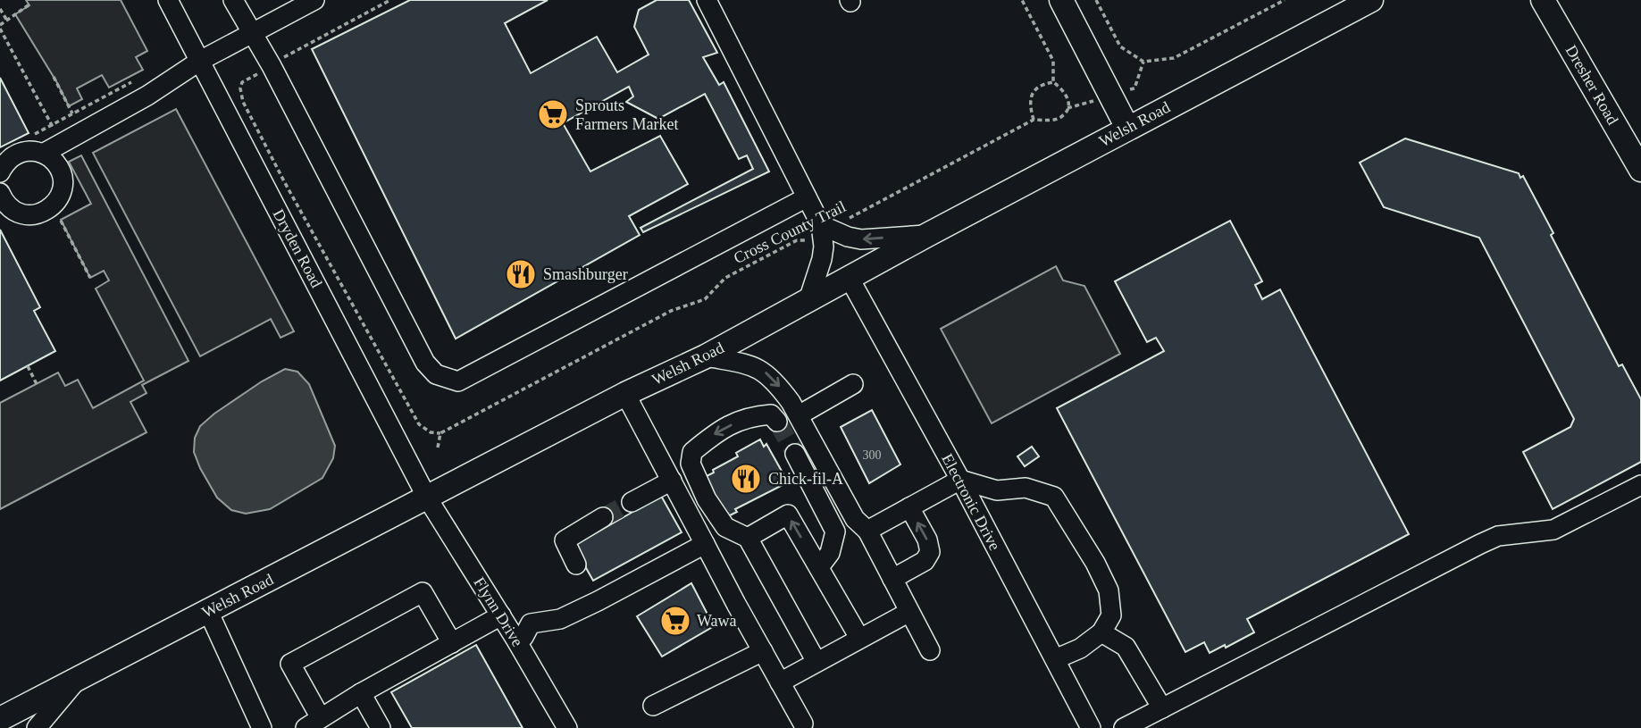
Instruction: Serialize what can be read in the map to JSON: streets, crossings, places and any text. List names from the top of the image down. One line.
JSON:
{"streets":{"main road":["Dresher Road","Welsh Road"],"street":["Dryden Road","Electronic Drive","Flynn Drive"],"path":["Cross County Trail"]},"crossings":[["Welsh Road","Dryden Road"],["Welsh Road","Electronic Drive"],["Welsh Road","Flynn Drive"],["Dryden Road","Flynn Drive"]],"places":{"supermarket":["Sprouts Farmers Market","Wawa"],"restaurant":["Smashburger","Chick-fil-A"]},"house_numbers":["300"]}
